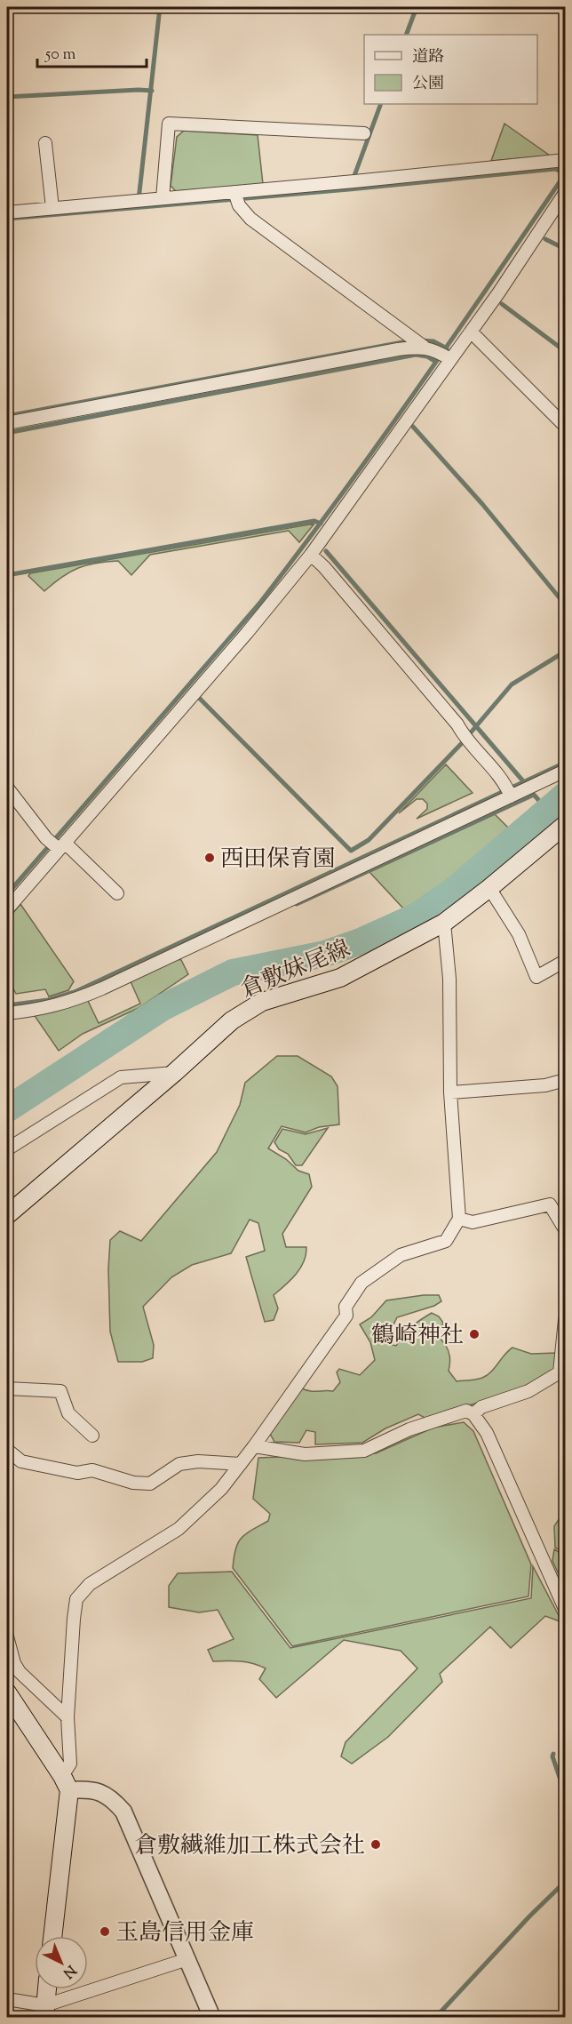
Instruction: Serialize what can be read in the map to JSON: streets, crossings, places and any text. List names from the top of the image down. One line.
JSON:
{"streets":{"main road":["倉敷妹尾線"]},"places":["西田保育園","鶴崎神社","倉敷繊維加工株式会社","玉島信用金庫"],"legend":["道路","公園"],"scale_bar":"50 m","north":"bottom right"}
